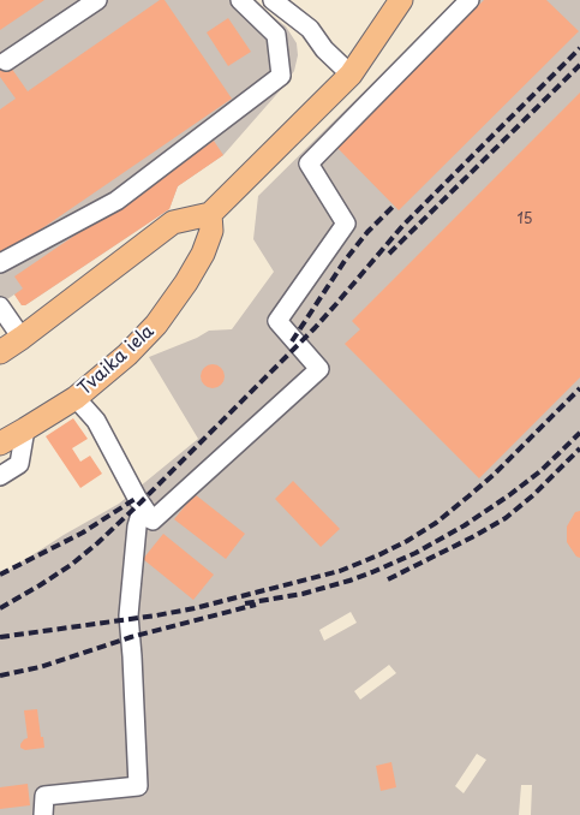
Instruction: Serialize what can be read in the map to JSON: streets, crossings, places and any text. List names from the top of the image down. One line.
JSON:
{"streets":{"main road":["Tvaika iela"]},"house_numbers":["15"]}
